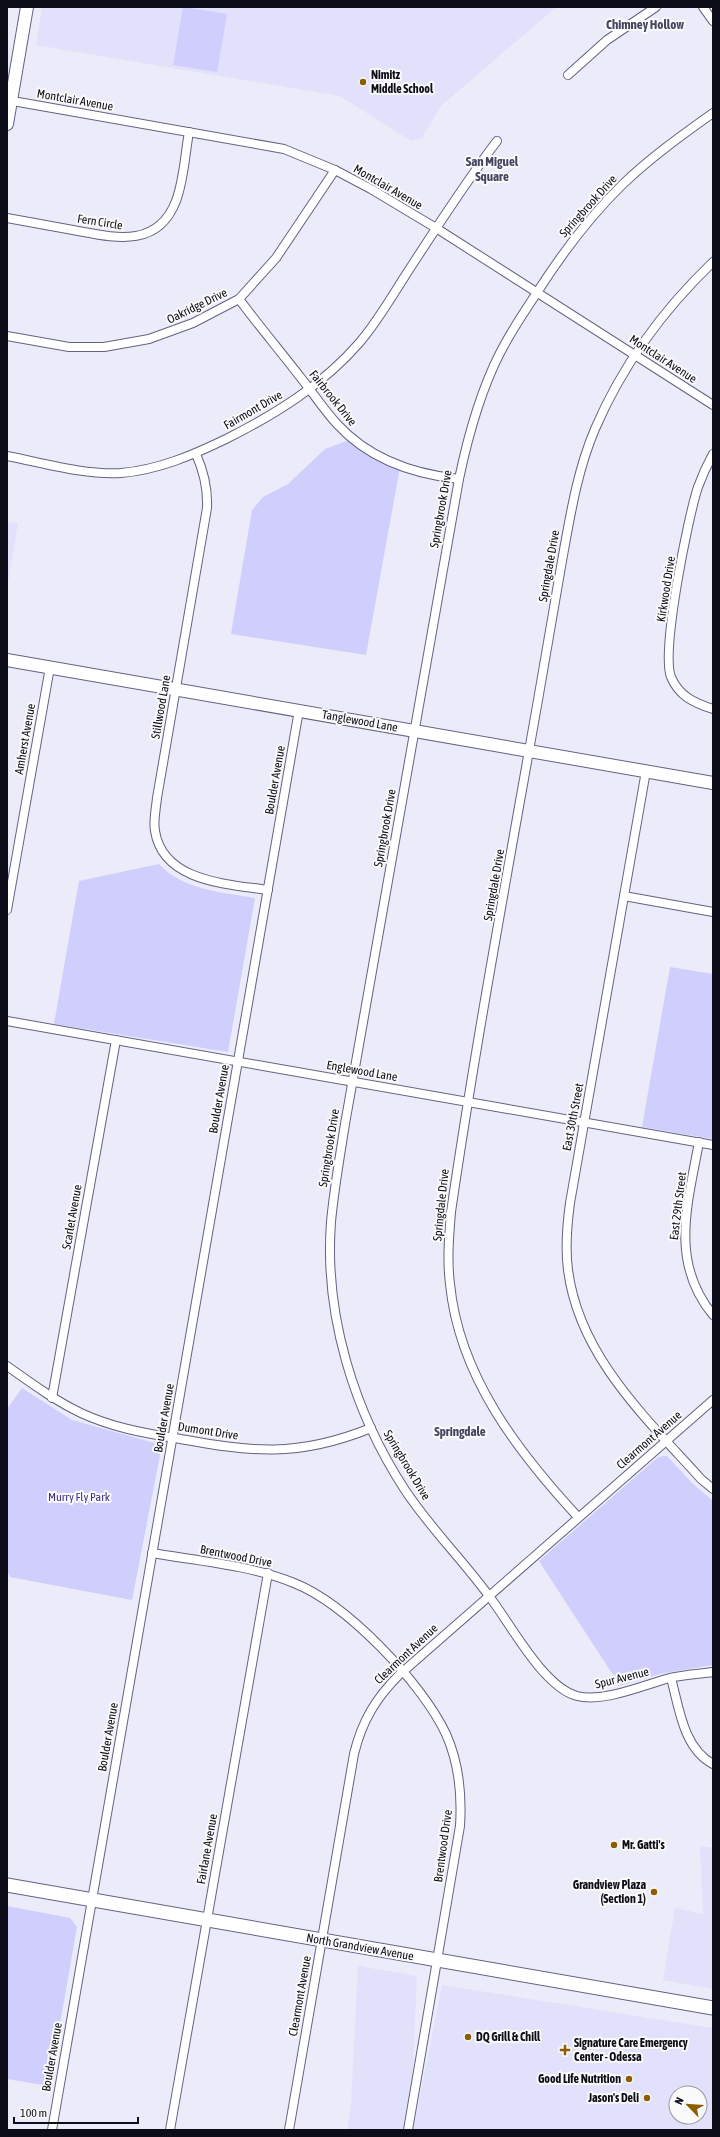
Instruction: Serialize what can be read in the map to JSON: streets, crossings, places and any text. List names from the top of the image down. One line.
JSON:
{"streets":{"main road":["Tanglewood Lane","North Grandview Avenue"],"street":["Montclair Avenue","Springbrook Drive","Fern Circle","Oakridge Drive","Fairbrook Drive","Fairmont Drive","Springdale Drive","Kirkwood Drive","Stillwood Lane","Amherst Avenue","Boulder Avenue","Englewood Lane","East 30th Street","East 29th Street","Scarlet Avenue","Dumont Drive","Clearmont Avenue","Brentwood Drive","Spur Avenue","Fairlane Avenue"]},"crossings":[["Montclair Avenue","Springbrook Drive"],["Montclair Avenue","Fern Circle"],["Montclair Avenue","Oakridge Drive"],["Montclair Avenue","Fairmont Drive"],["Montclair Avenue","Springdale Drive"],["Springbrook Drive","Fairbrook Drive"],["Springbrook Drive","Tanglewood Lane"],["Springbrook Drive","Englewood Lane"],["Springbrook Drive","Dumont Drive"],["Springbrook Drive","Clearmont Avenue"],["Springbrook Drive","Spur Avenue"],["Oakridge Drive","Fairbrook Drive"],["Fairbrook Drive","Fairmont Drive"],["Fairmont Drive","Stillwood Lane"],["Springdale Drive","Tanglewood Lane"],["Springdale Drive","Englewood Lane"],["Springdale Drive","Clearmont Avenue"],["Stillwood Lane","Tanglewood Lane"],["Stillwood Lane","Boulder Avenue"],["Tanglewood Lane","Amherst Avenue"],["Tanglewood Lane","Boulder Avenue"],["Tanglewood Lane","East 30th Street"],["Boulder Avenue","Englewood Lane"],["Boulder Avenue","Dumont Drive"],["Boulder Avenue","Brentwood Drive"],["Boulder Avenue","North Grandview Avenue"],["Englewood Lane","East 30th Street"],["Englewood Lane","East 29th Street"],["Englewood Lane","Scarlet Avenue"],["East 30th Street","Clearmont Avenue"],["Scarlet Avenue","Dumont Drive"],["Clearmont Avenue","Brentwood Drive"],["Clearmont Avenue","Spur Avenue"],["Clearmont Avenue","North Grandview Avenue"],["Brentwood Drive","Fairlane Avenue"],["Brentwood Drive","North Grandview Avenue"],["Fairlane Avenue","North Grandview Avenue"]],"districts":["Chimney Hollow","San Miguel Square","Springdale"],"parks":["Murry Fly Park"],"places":{"other":["Nimitz Middle School","Mr. Gatti's","Grandview Plaza (Section 1)","DQ Grill & Chill","Good Life Nutrition","Jason's Deli"],"health":["Signature Care Emergency Center - Odessa"]},"scale_bar":"100 m","north":"top left"}
